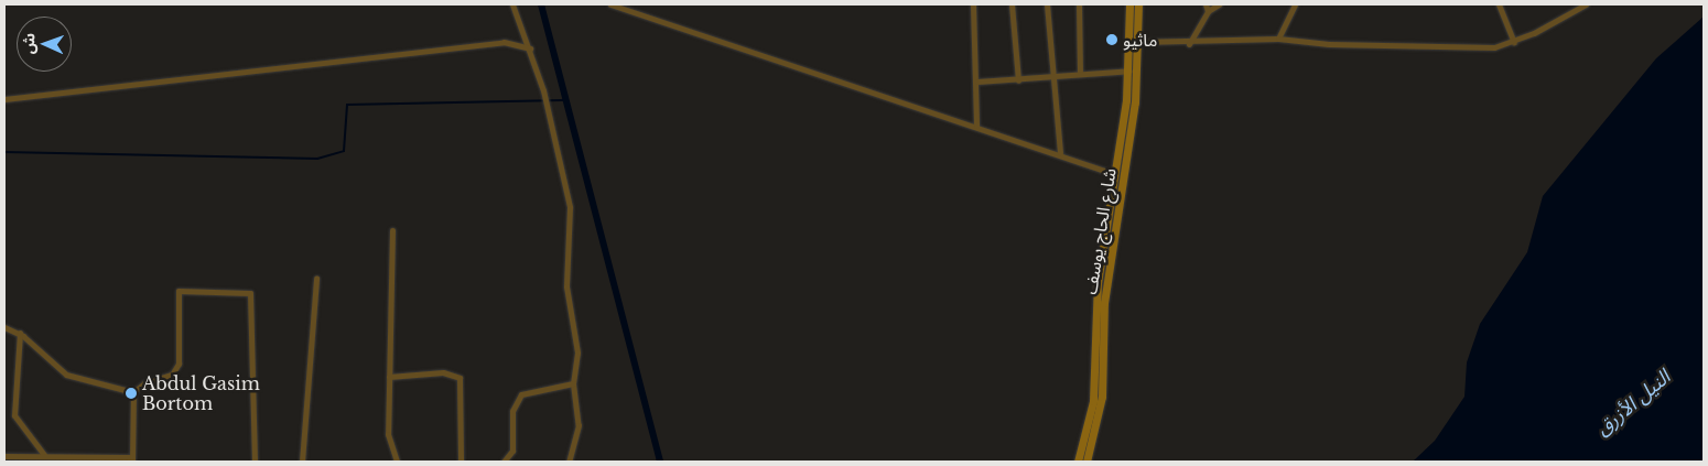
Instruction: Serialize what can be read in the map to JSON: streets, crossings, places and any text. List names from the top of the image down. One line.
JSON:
{"streets":{"main road":["شارع الحاج يوسف"]},"water":["النيل الأزرق"],"places":["ماثيو","Abdul Gasim Bortom"],"north":"left"}
